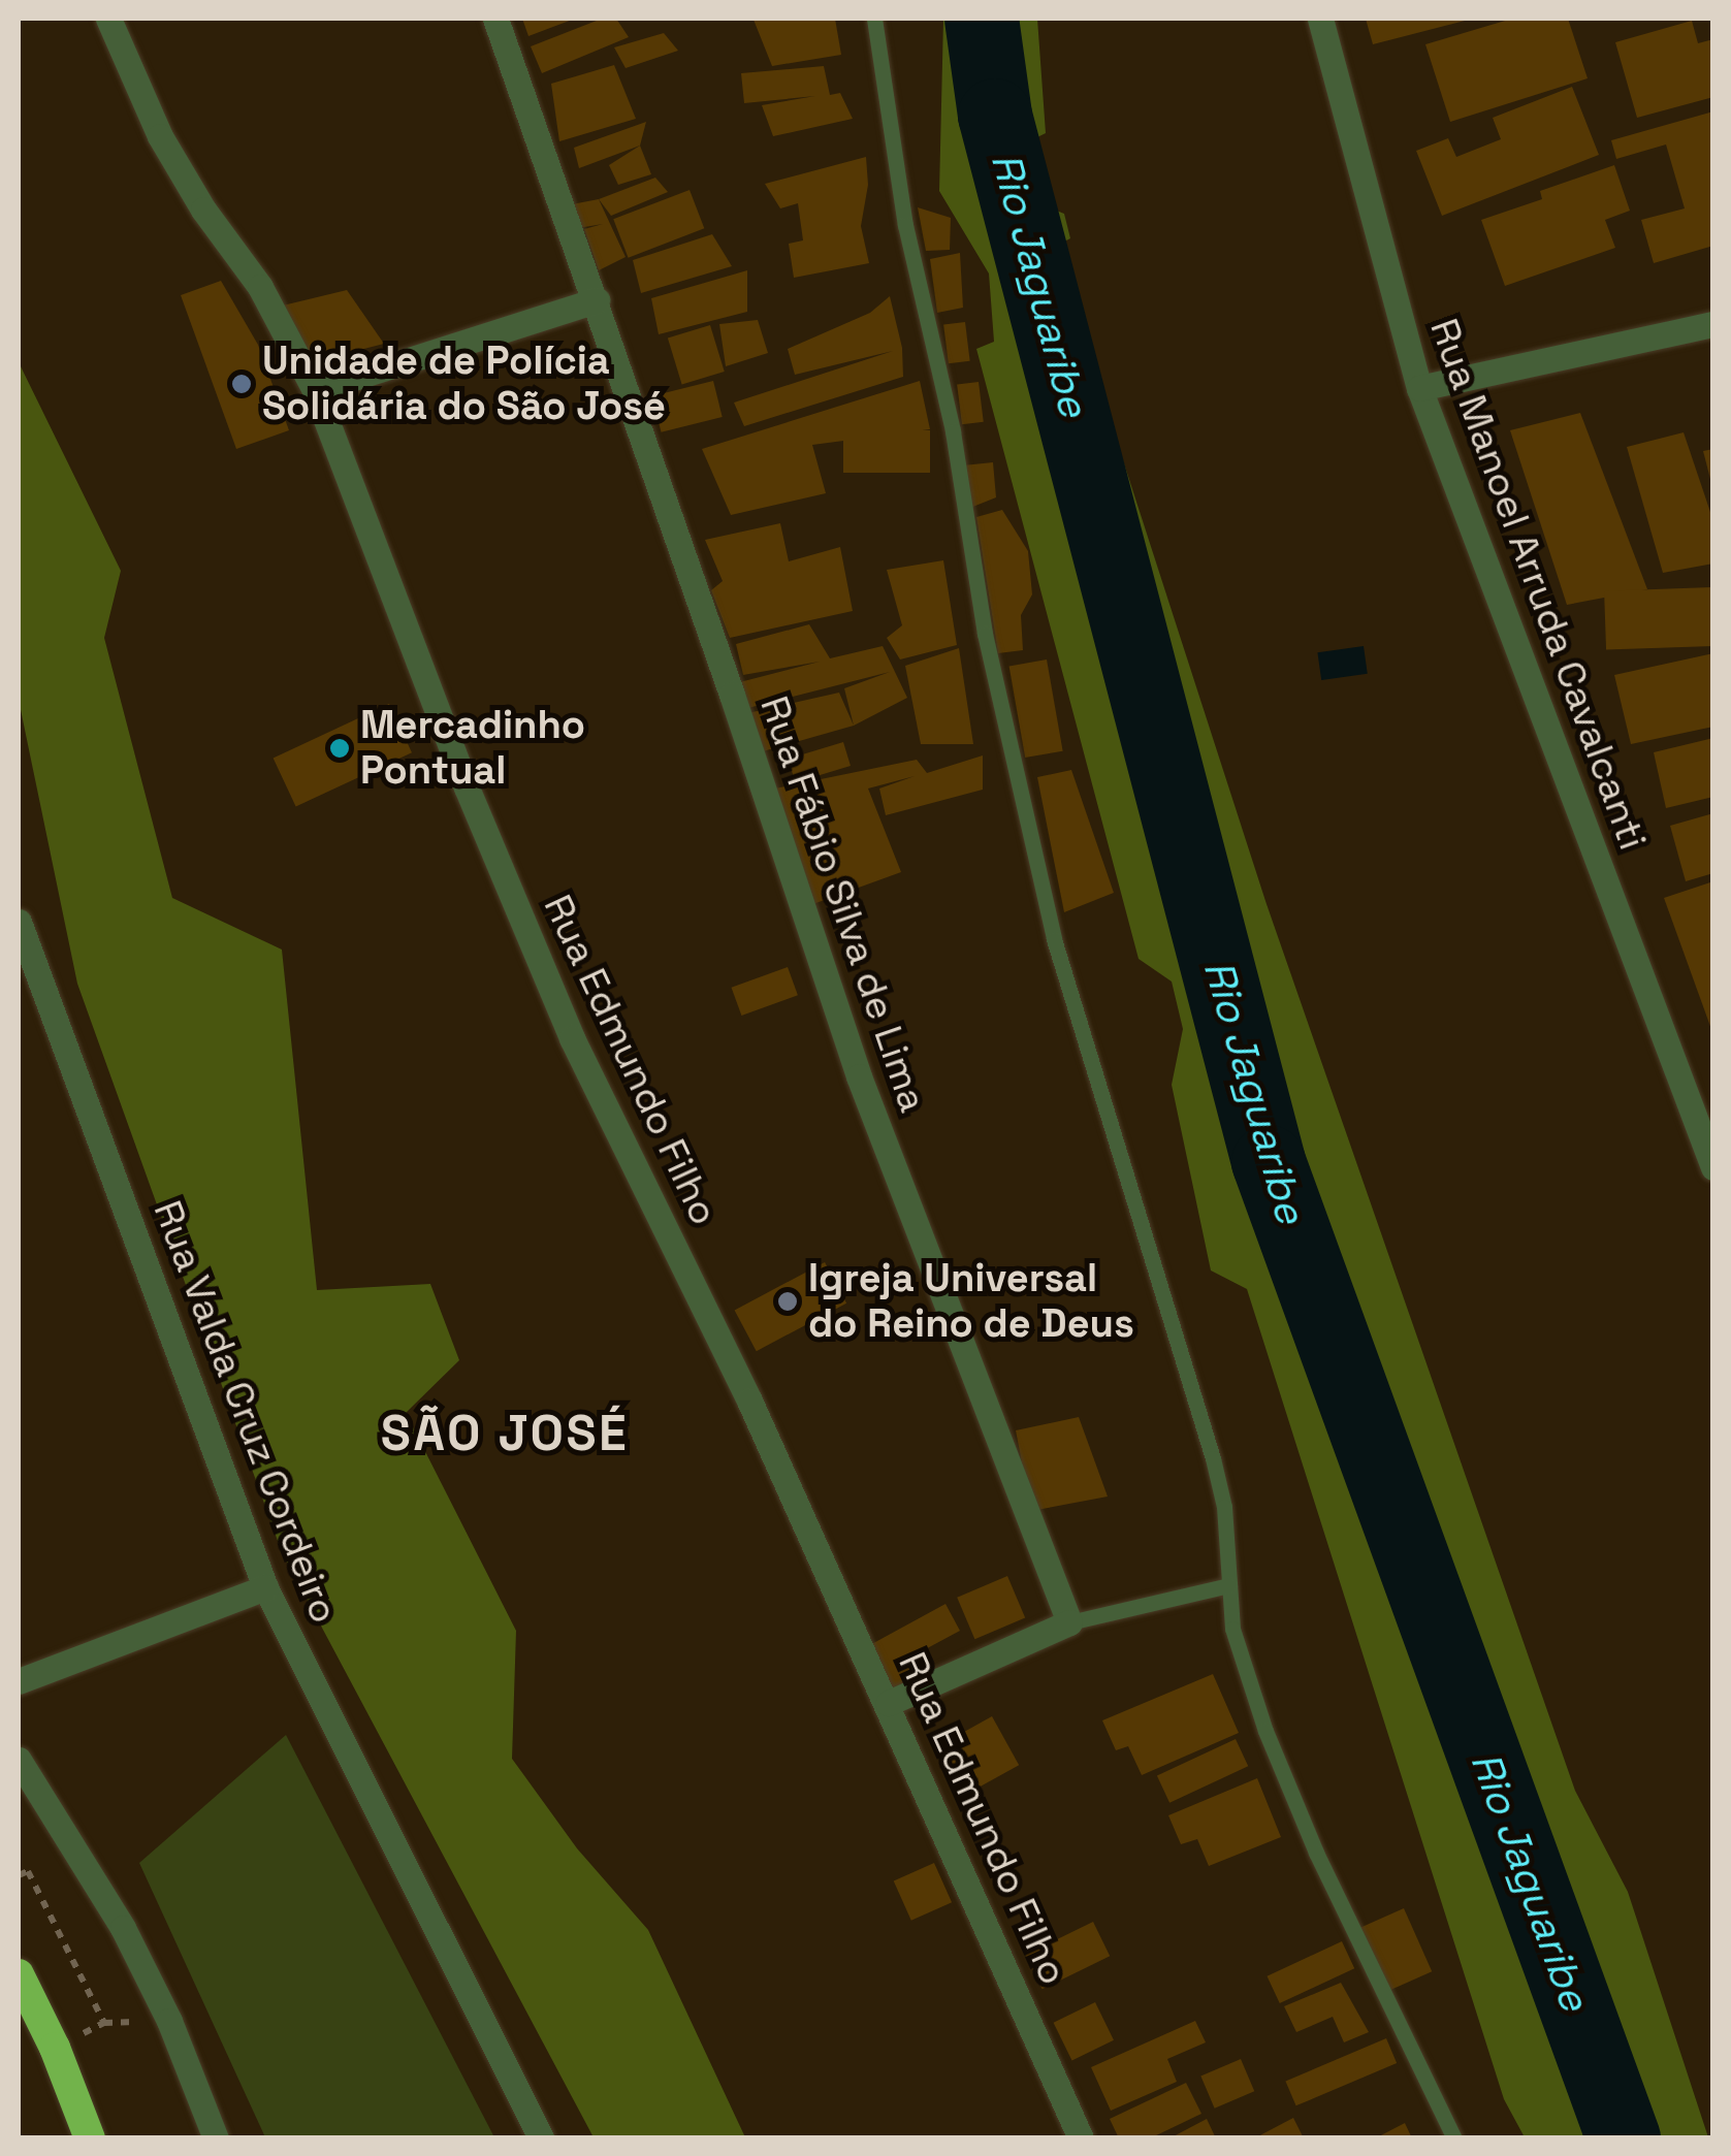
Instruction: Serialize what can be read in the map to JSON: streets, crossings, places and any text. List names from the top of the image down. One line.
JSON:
{"streets":{"street":["Rua Manoel Arruda Cavalcanti","Rua Fábio Silva de Lima","Rua Edmundo Filho","Rua Valda Cruz Cordeiro"]},"districts":["SÃO JOSÉ"],"water":["Rio Jaguaribe"],"places":["Unidade de Polícia Solidária do São José","Mercadinho Pontual","Igreja Universal do Reino de Deus"]}
